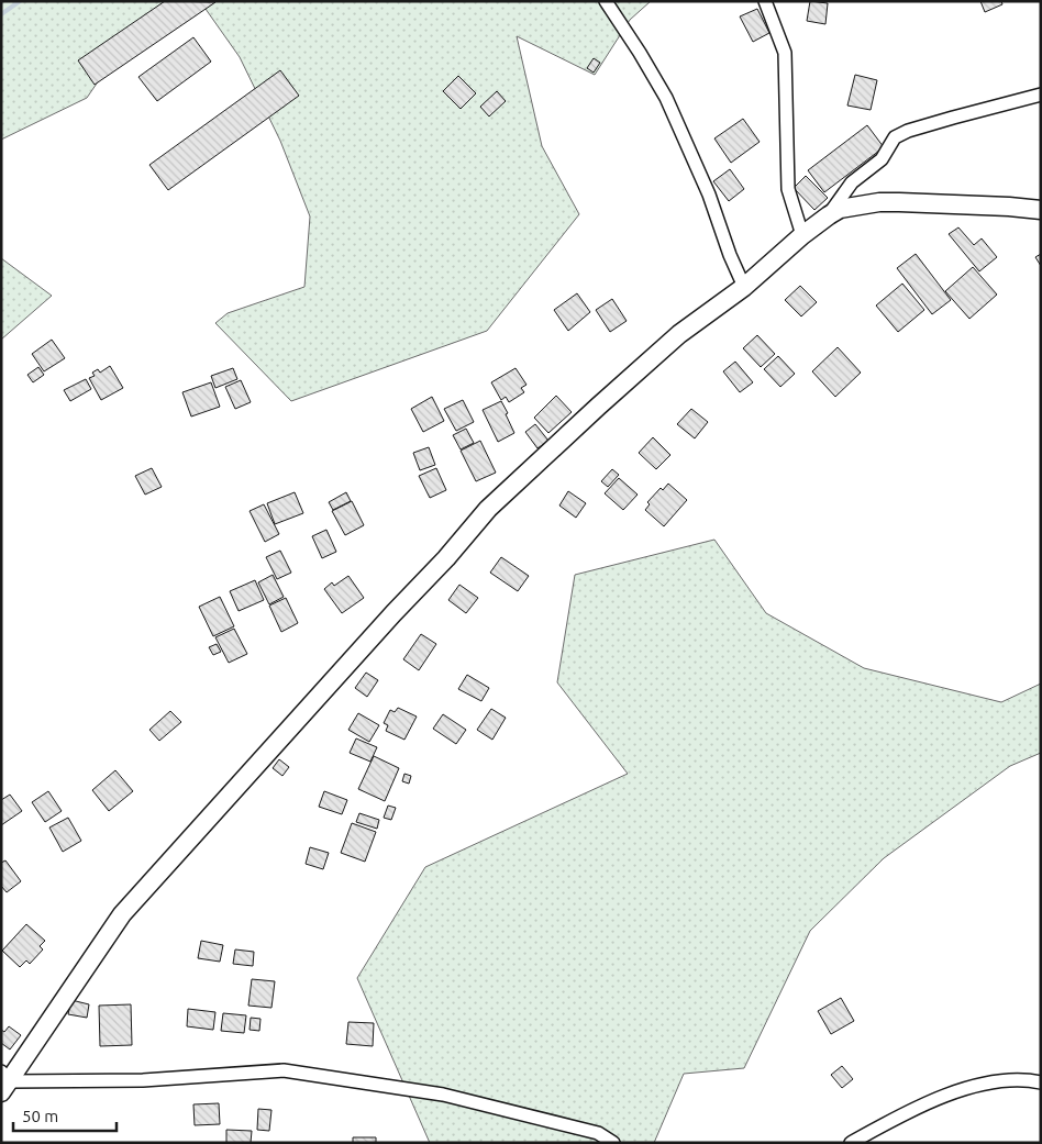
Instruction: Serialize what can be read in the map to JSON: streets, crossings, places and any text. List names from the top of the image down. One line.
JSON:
{"scale_bar":"50 m"}
